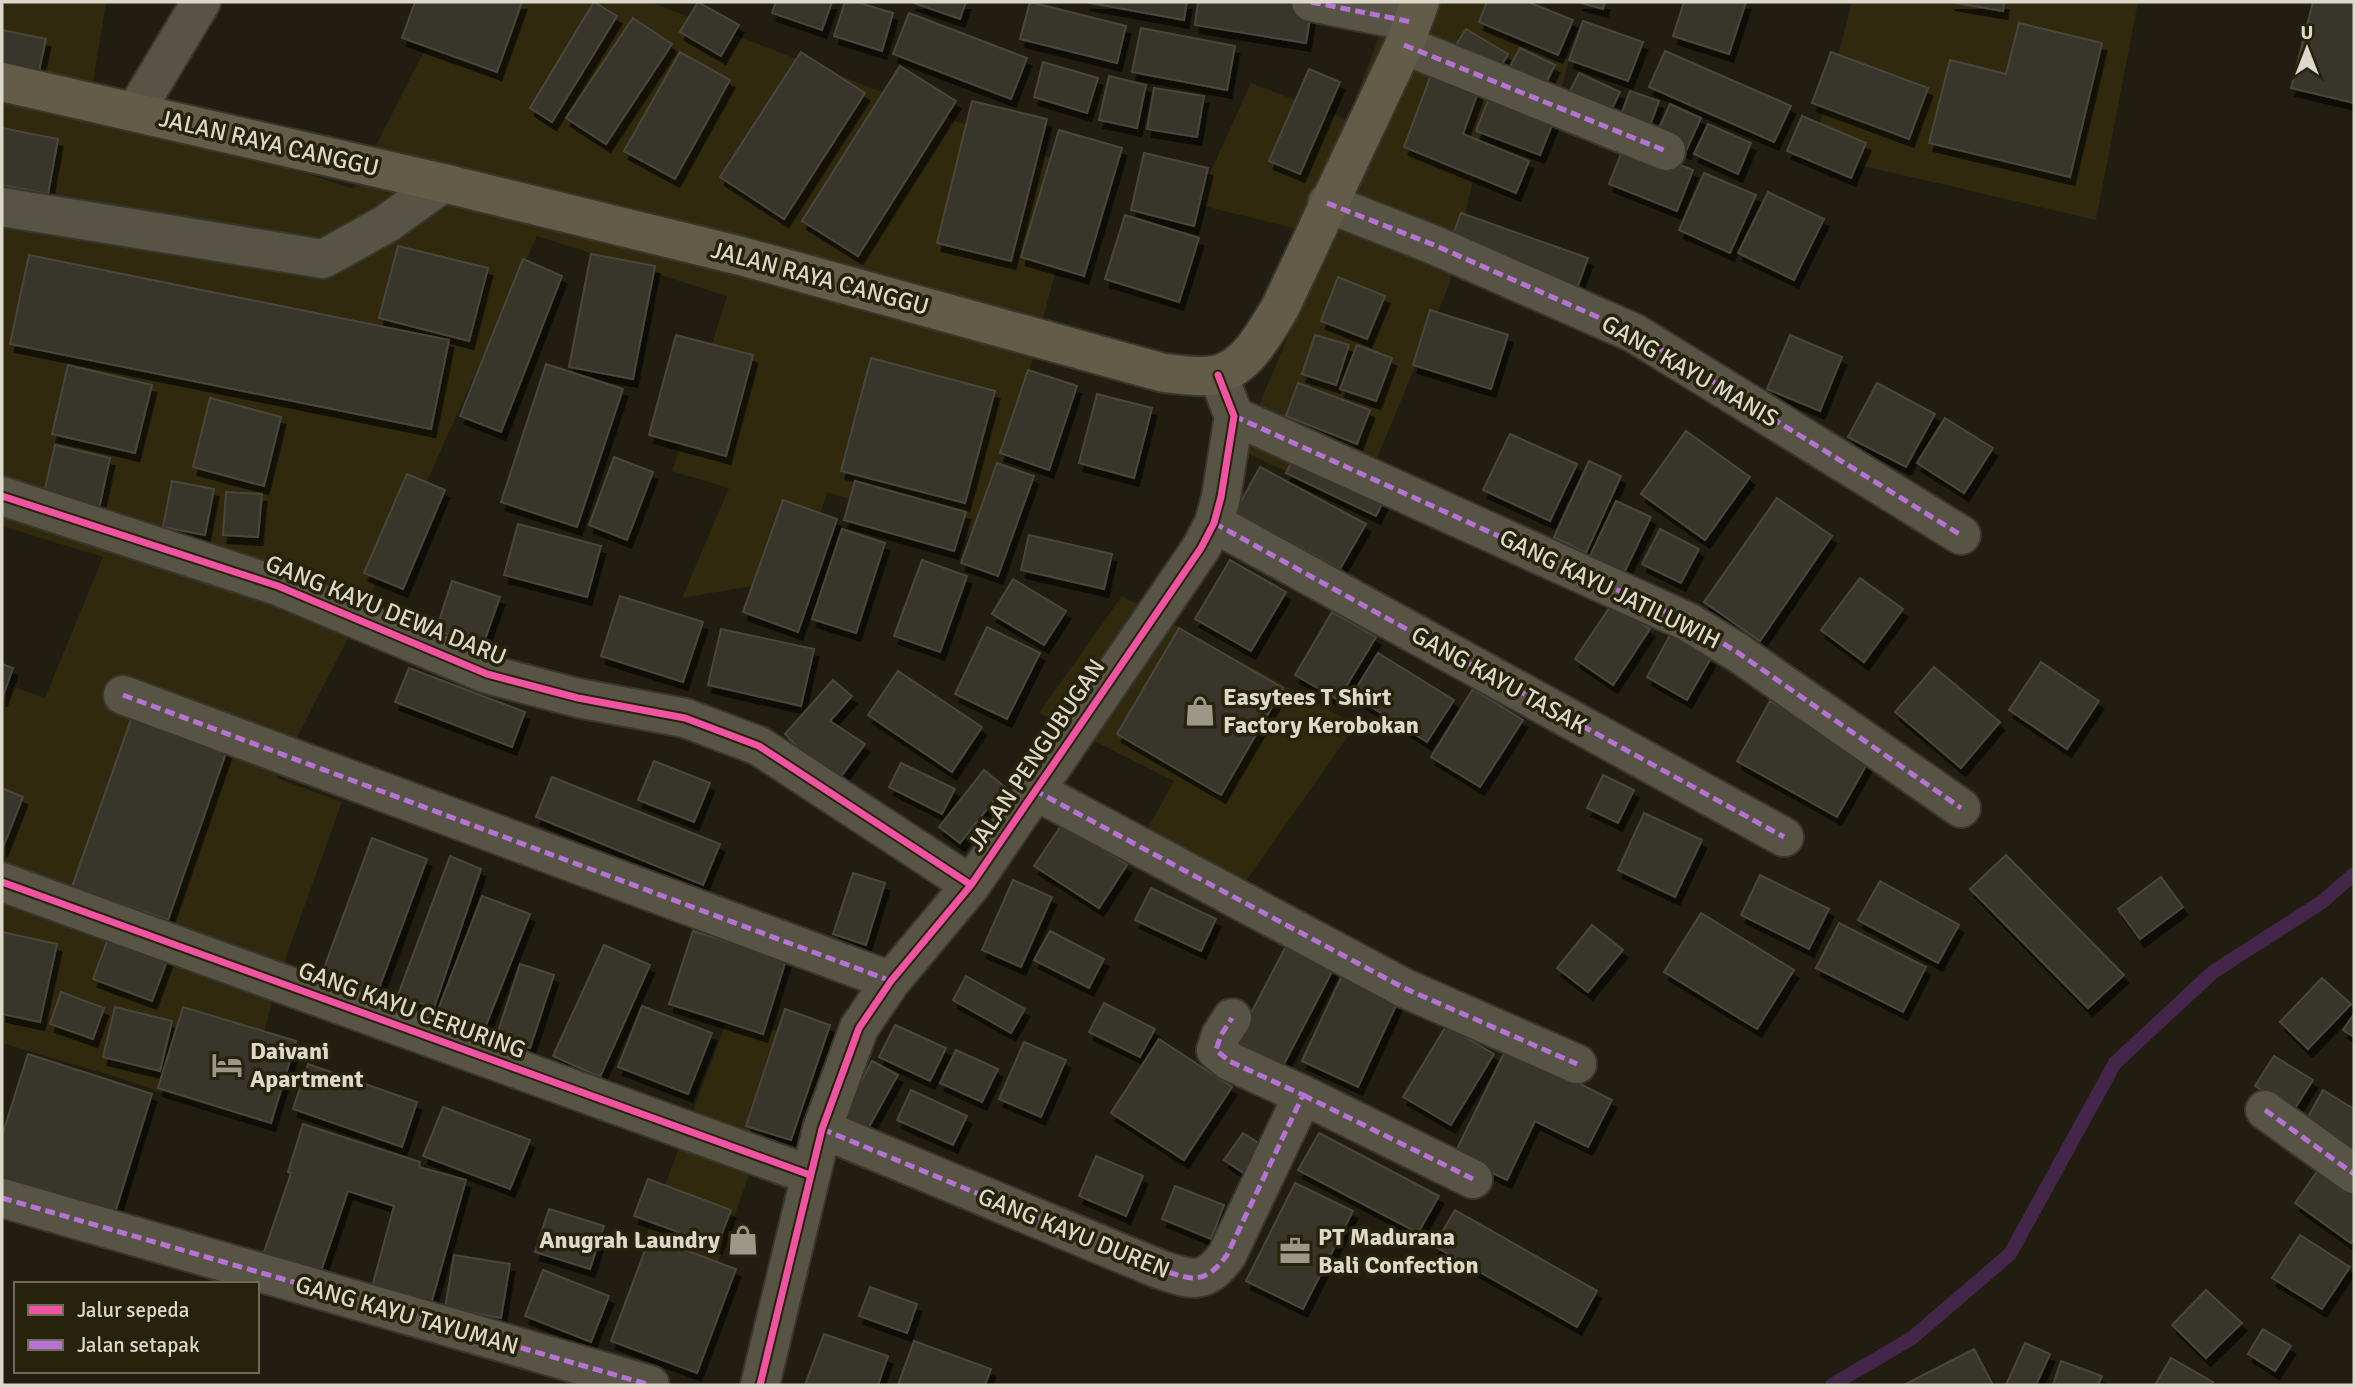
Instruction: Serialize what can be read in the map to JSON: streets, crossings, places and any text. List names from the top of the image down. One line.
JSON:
{"streets":{"main road":["JALAN RAYA CANGGU"],"street":["GANG KAYU MANIS","GANG KAYU JATILUWIH","GANG KAYU DEWA DARU","GANG KAYU TASAK","JALAN PENGUBUGAN","GANG KAYU CERURING","GANG KAYU DUREN","GANG KAYU TAYUMAN"]},"crossings":[["GANG KAYU JATILUWIH","JALAN PENGUBUGAN"],["GANG KAYU DEWA DARU","JALAN PENGUBUGAN"],["GANG KAYU TASAK","JALAN PENGUBUGAN"],["JALAN PENGUBUGAN","GANG KAYU CERURING"],["JALAN PENGUBUGAN","GANG KAYU DUREN"]],"places":{"shop":["Easytees T Shirt Factory Kerobokan","Anugrah Laundry"],"hotel":["Daivani Apartment"],"office":["PT Madurana Bali Confection"]},"legend":["Jalur sepeda","Jalan setapak"],"north":"top"}
